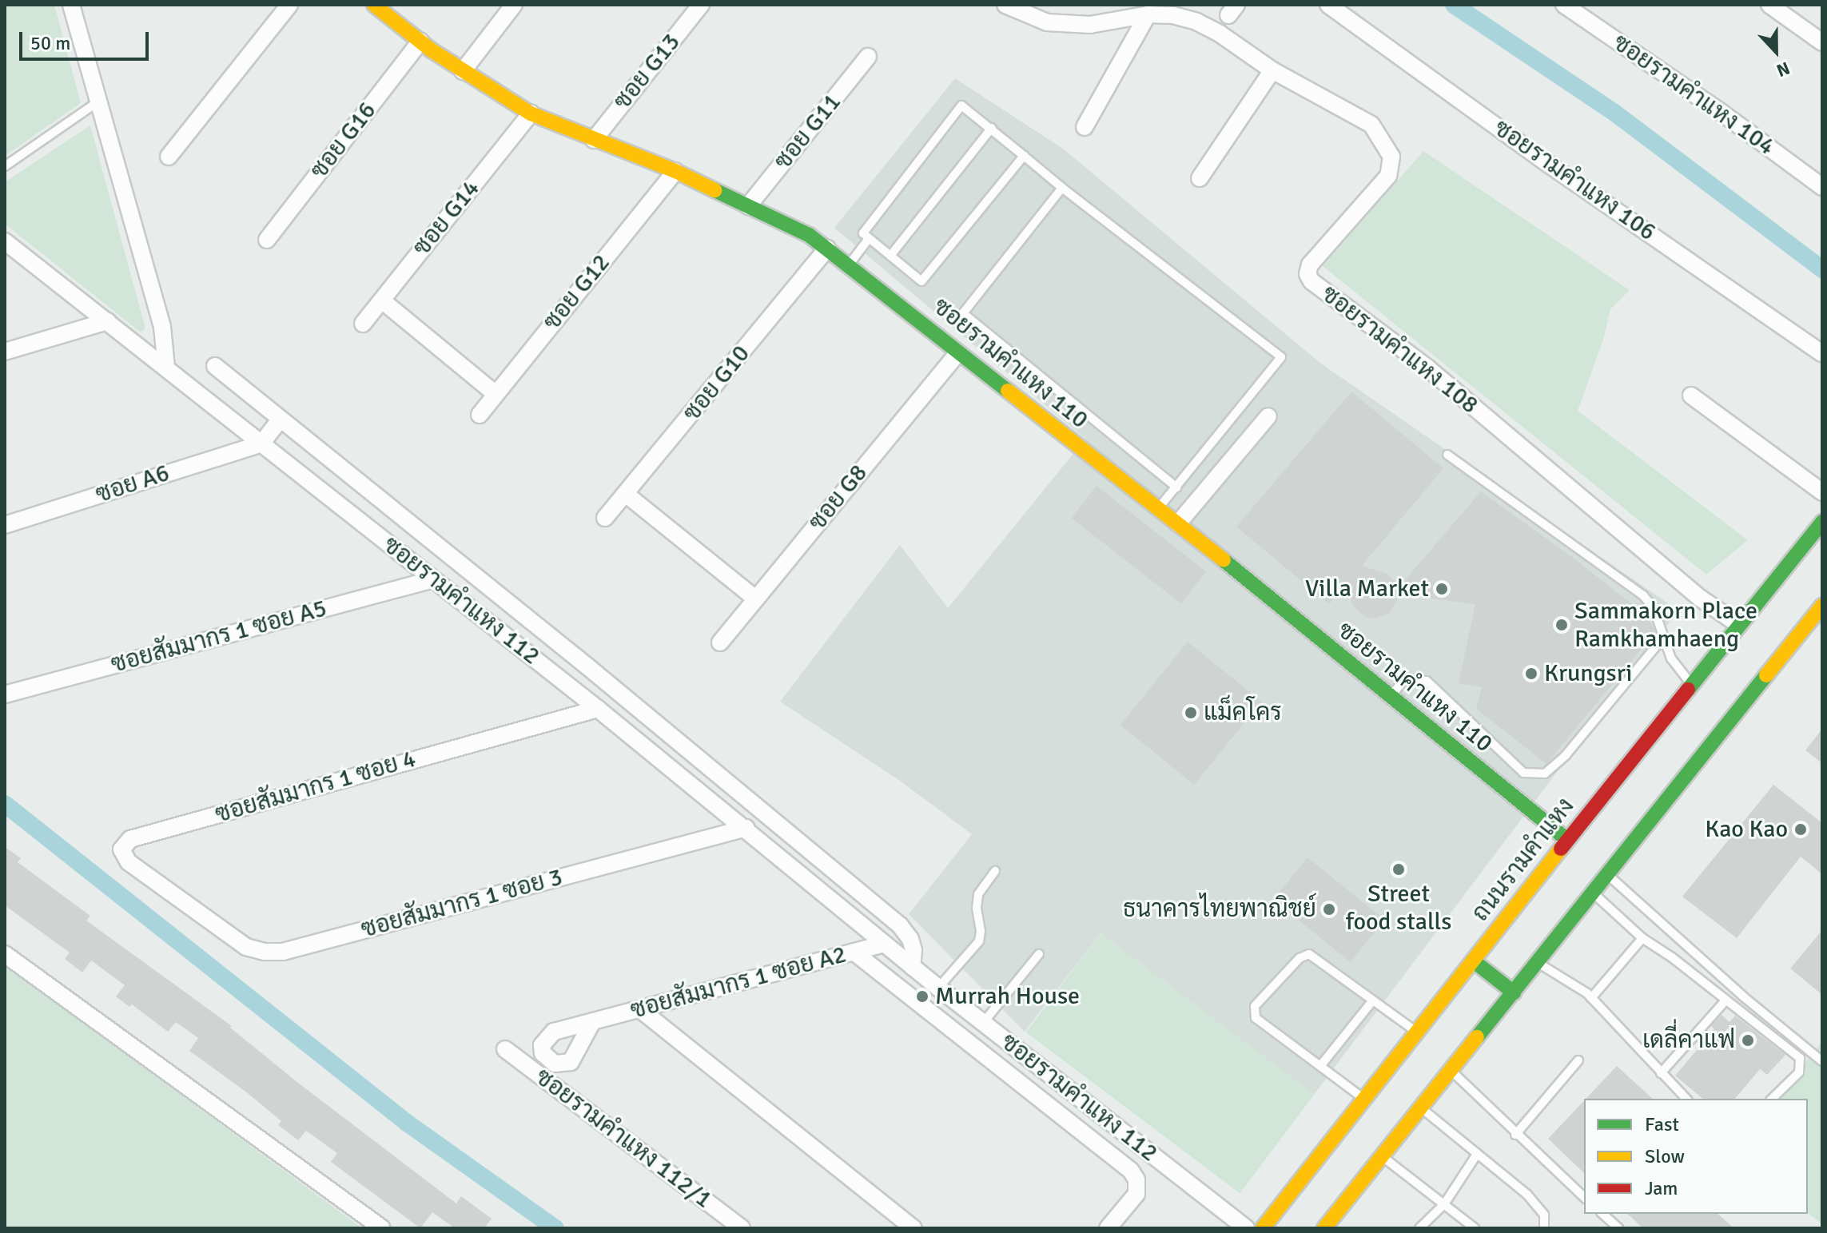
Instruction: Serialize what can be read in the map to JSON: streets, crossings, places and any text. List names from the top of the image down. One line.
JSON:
{"streets":{"main road":["ซอยรามคำแหง 110","ถนนรามคำแหง"],"street":["ซอย G13","ซอยรามคําแหง 104","ซอย G11","ซอย G16","ซอยรามคําแหง 106","ซอย G14","ซอย G12","ซอยรามคำแหง 108","ซอย G10","ซอย A6","ซอย G8","ซอยรามคำแหง 112","ซอยสัมมากร 1 ซอย A5","ซอยสัมมากร 1 ซอย 4","ซอยสัมมากร 1 ซอย 3","ซอยสัมมากร 1 ซอย A2","ซอยรามคำแหง 112/1"]},"crossings":[["ซอย G13","ซอยรามคำแหง 110"],["ซอย G11","ซอยรามคำแหง 110"],["ซอย G16","ซอยรามคำแหง 110"],["ซอย G14","ซอยรามคำแหง 110"],["ซอย G12","ซอยรามคำแหง 110"],["ซอยรามคำแหง 108","ถนนรามคำแหง"],["ซอยรามคำแหง 110","ซอย G10"],["ซอยรามคำแหง 110","ซอย G8"],["ซอยรามคำแหง 110","ถนนรามคำแหง"],["ซอย A6","ซอยรามคำแหง 112"],["ซอยรามคำแหง 112","ซอยสัมมากร 1 ซอย A5"],["ซอยรามคำแหง 112","ซอยสัมมากร 1 ซอย 4"],["ซอยรามคำแหง 112","ซอยสัมมากร 1 ซอย 3"],["ซอยรามคำแหง 112","ซอยสัมมากร 1 ซอย A2"],["ซอยสัมมากร 1 ซอย 4","ซอยสัมมากร 1 ซอย 3"]],"places":["Villa Market","Sammakorn Place Ramkhamhaeng","Krungsri","แม็คโคร","Kao Kao","Street food stalls","ธนาคารไทยพาณิชย์","Murrah House","เดลี่คาแฟ"],"legend":["Fast","Slow","Jam"],"scale_bar":"50 m","north":"bottom"}
